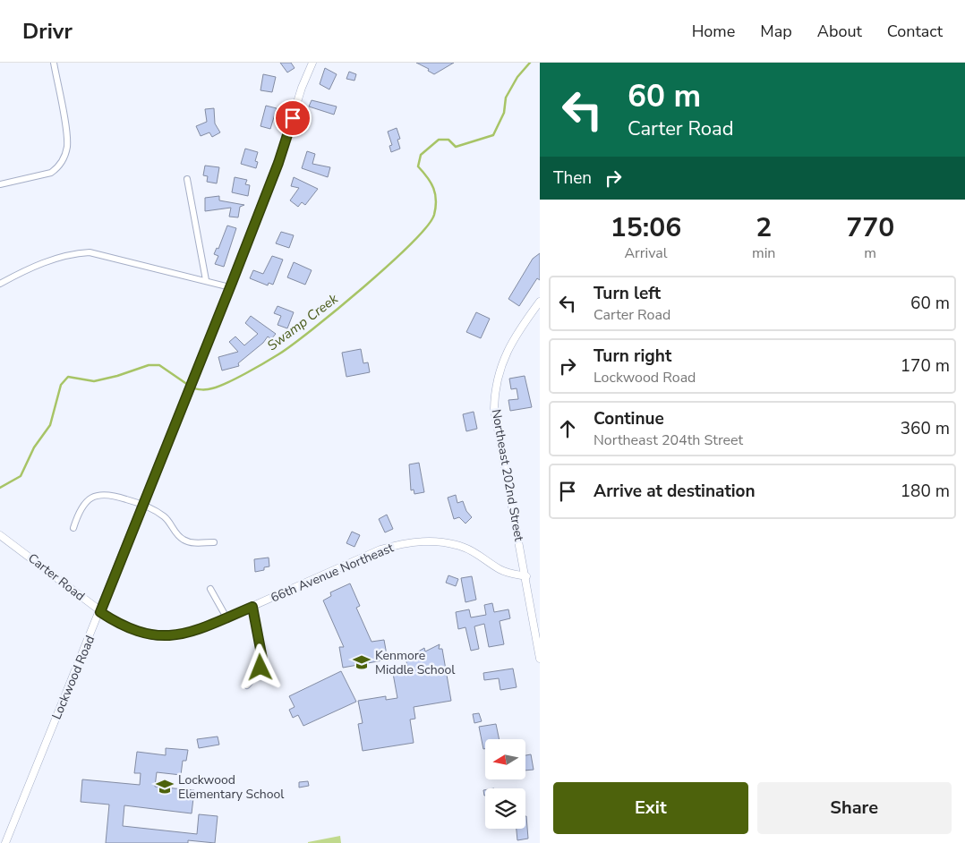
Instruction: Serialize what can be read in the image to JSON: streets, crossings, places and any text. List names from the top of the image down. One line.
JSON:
{"streets":{"street":["Northeast 202nd Street","66th Avenue Northeast","Carter Road","Lockwood Road"]},"crossings":[["Northeast 202nd Street","66th Avenue Northeast"],["66th Avenue Northeast","Carter Road"],["Carter Road","Lockwood Road"]],"water":["Swamp Creek"],"places":{"school or university":["Kenmore Middle School","Lockwood Elementary School"]},"north":"left","page":{"header":"Drivr","nav":["Home","Map","About","Contact"],"turn":["60 m","Carter Road"],"then":"Then","eta":["15:06","Arrival","2","min","770","m"],"list":[{"name":"Turn left","note":"Carter Road","value":"60 m"},{"name":"Turn right","note":"Lockwood Road","value":"170 m"},{"name":"Continue","note":"Northeast 204th Street","value":"360 m"},{"name":"Arrive at destination","value":"180 m"}],"buttons":["Exit","Share"]}}
